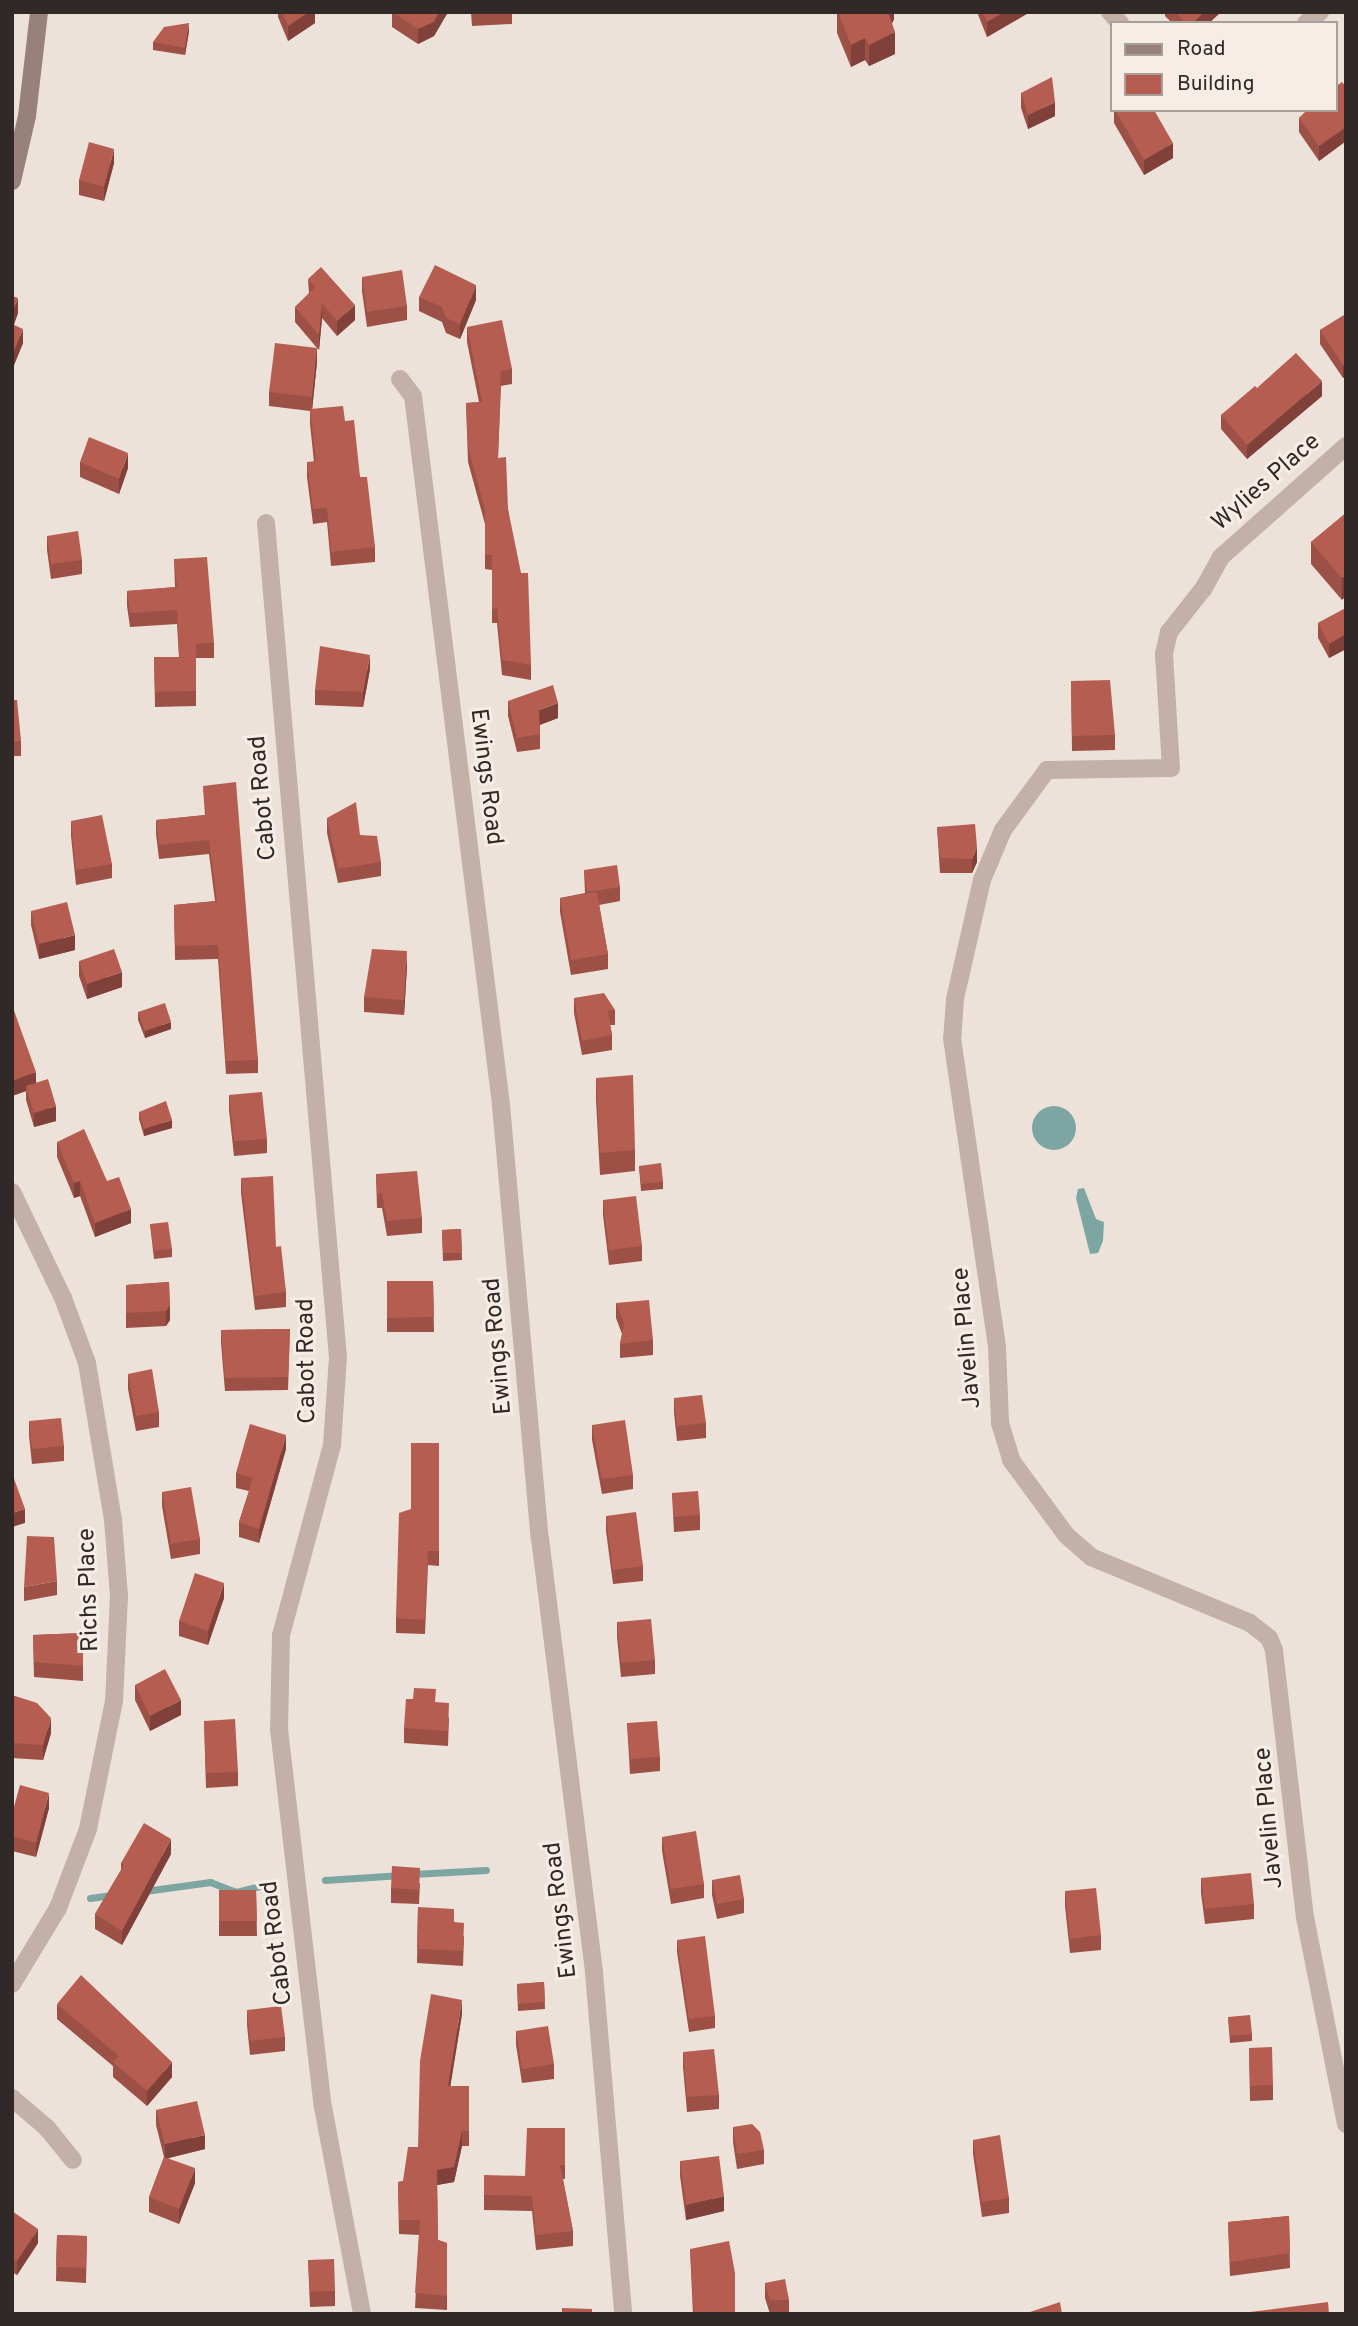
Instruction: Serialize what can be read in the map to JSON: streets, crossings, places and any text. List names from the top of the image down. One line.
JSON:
{"streets":{"street":["Wylies Place","Ewings Road","Cabot Road","Javelin Place","Richs Place"]},"crossings":[["Wylies Place","Javelin Place"]],"legend":["Road","Building"]}
